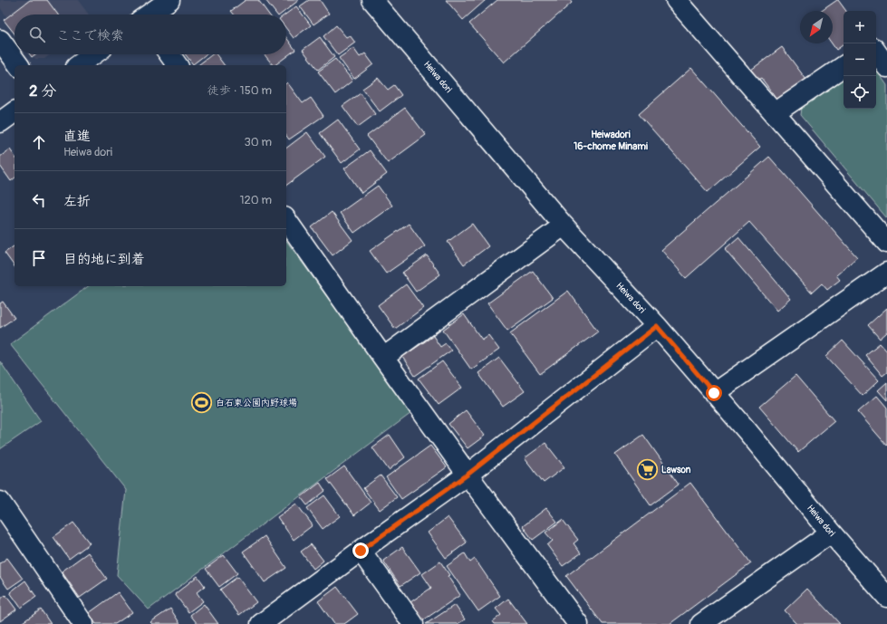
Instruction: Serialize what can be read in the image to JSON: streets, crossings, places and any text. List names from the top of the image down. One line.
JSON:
{"streets":{"street":["Heiwa dori"]},"districts":["Heiwadori 16-chome Minami"],"places":{"sports":["白石東公園内野球場"],"supermarket":["Lawson"]},"north":"bottom left","page":{"map_buttons":["+","−"],"search":"ここで検索","heading":["2 分","徒歩 · 150 m"],"list":[["直進","Heiwa dori","30 m"],["左折","120 m"],"目的地に到着"]}}
